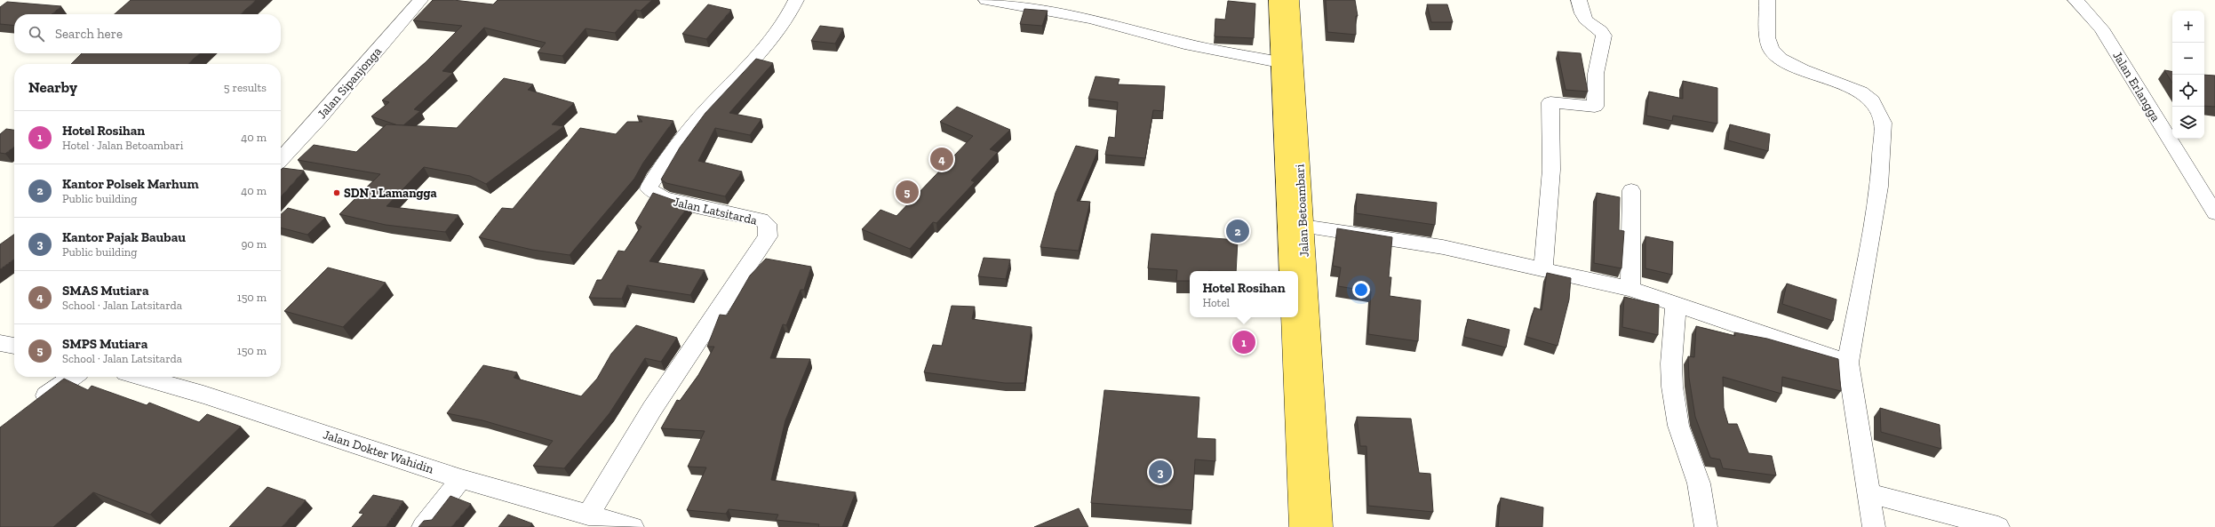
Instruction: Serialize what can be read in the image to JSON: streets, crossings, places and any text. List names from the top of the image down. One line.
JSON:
{"streets":{"main road":["Jalan Betoambari"],"street":["Jalan Sipanjonga","Jalan Erlangga","Jalan Latsitarda","Jalan Dokter Wahidin"]},"crossings":[["Jalan Latsitarda","Jalan Dokter Wahidin"]],"places":["SDN 1 Lamangga"],"page":{"map_buttons":["+","−"],"search":"Search here","heading":["Nearby","5 results"],"list":[{"mark":"1","name":"Hotel Rosihan","note":"Hotel · Jalan Betoambari","value":"40 m"},{"mark":"2","name":"Kantor Polsek Marhum","note":"Public building","value":"40 m"},{"mark":"3","name":"Kantor Pajak Baubau","note":"Public building","value":"90 m"},{"mark":"4","name":"SMAS Mutiara","note":"School · Jalan Latsitarda","value":"150 m"},{"mark":"5","name":"SMPS Mutiara","note":"School · Jalan Latsitarda","value":"150 m"}],"pins":["4","5","2","1","3"],"popup":["Hotel Rosihan","Hotel"]}}
